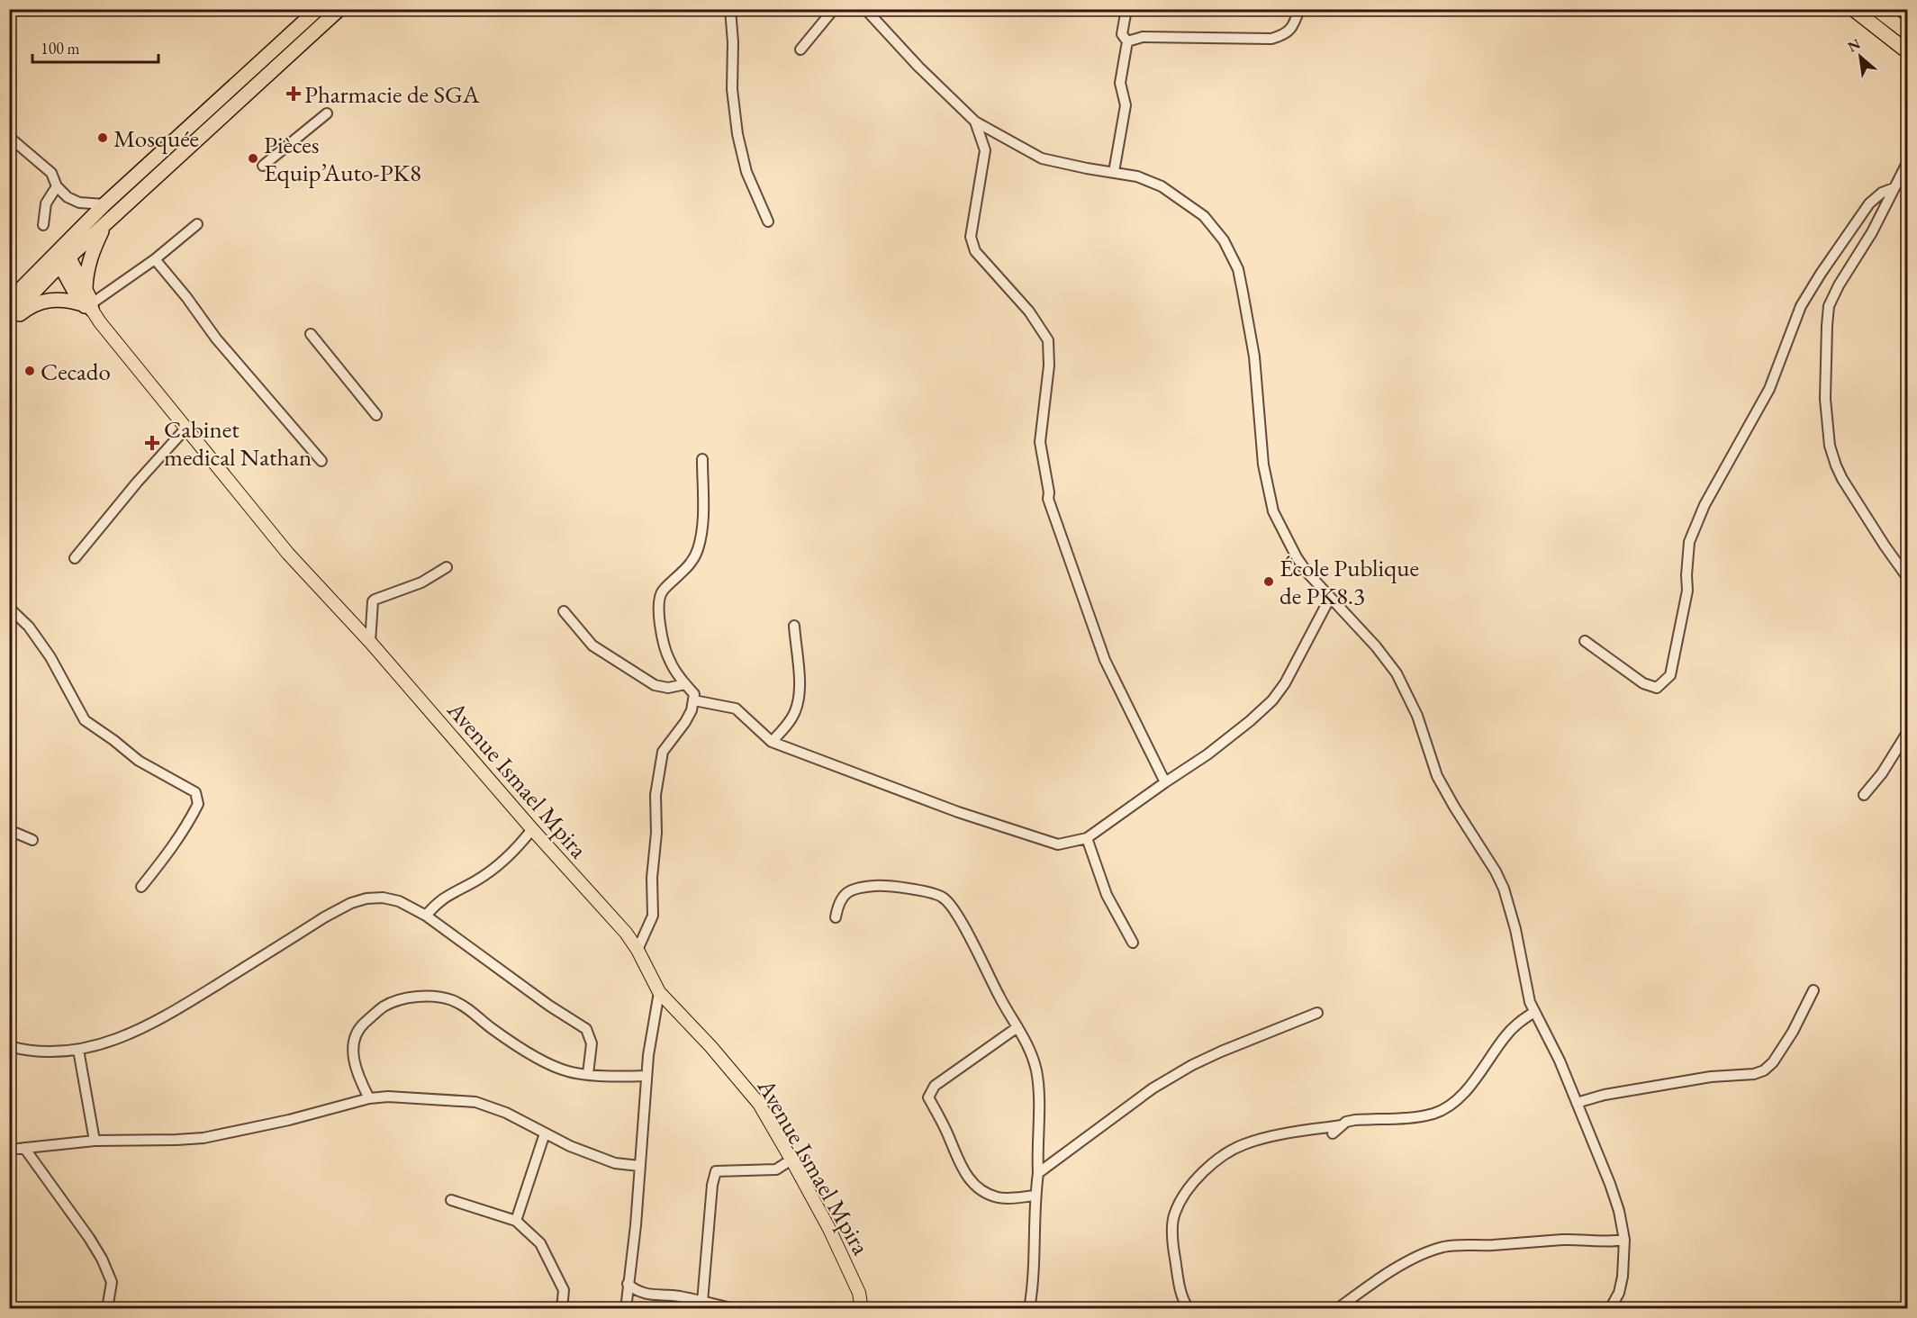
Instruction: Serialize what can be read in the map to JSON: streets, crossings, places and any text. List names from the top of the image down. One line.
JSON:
{"streets":{"main road":["Avenue Ismael Mpira"]},"places":{"health":["Pharmacie de SGA","Cabinet medical Nathan"],"other":["Mosquée","Pièces Equip’Auto-PK8","Cecado","École Publique de PK8.3"]},"scale_bar":"100 m","north":"top left"}
